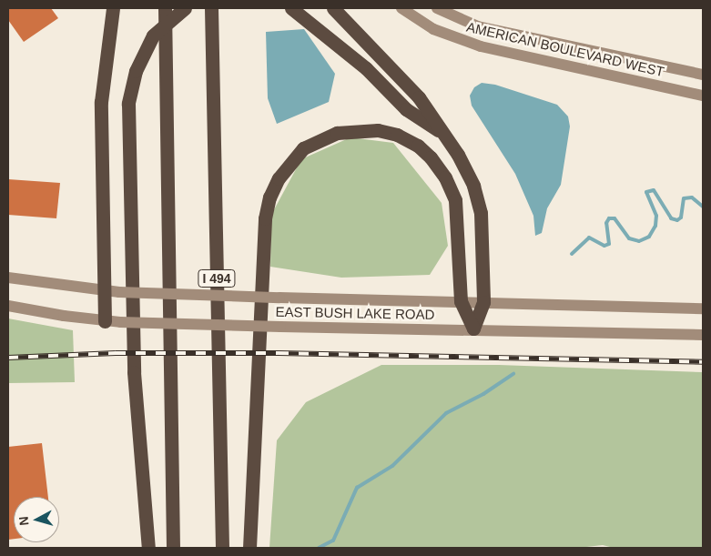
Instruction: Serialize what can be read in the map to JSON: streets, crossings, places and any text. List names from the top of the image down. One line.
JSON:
{"streets":{"highway":["I 494"],"street":["AMERICAN BOULEVARD WEST","EAST BUSH LAKE ROAD"]},"north":"left"}
